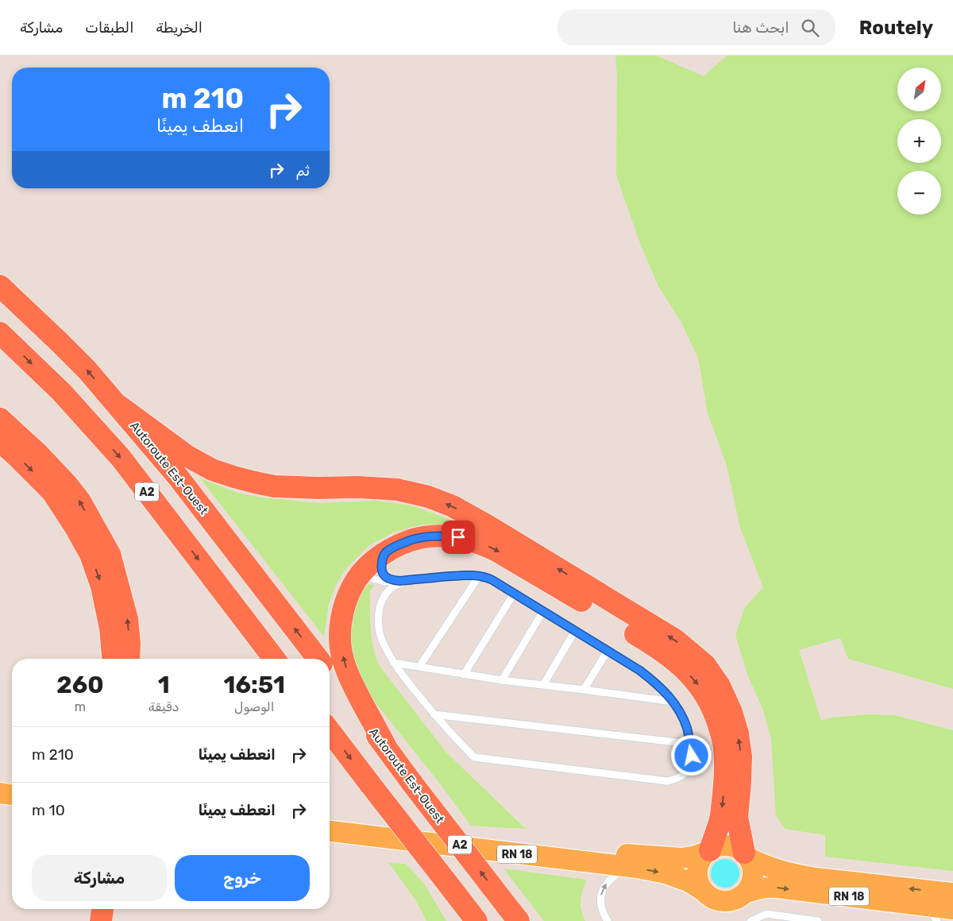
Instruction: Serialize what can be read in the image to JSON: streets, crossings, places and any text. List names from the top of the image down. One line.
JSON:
{"streets":{"highway":["Autoroute Est-Ouest","A2"],"main road":["RN 18"]},"north":"top right","page":{"header":"Routely","search":"ابحث هنا","nav":["الخريطة","الطبقات","مشاركة"],"map_buttons":["+","−"],"turn":["210 m","انعطف يمينًا"],"then":"ثم","eta":["16:51","الوصول","1","دقيقة","260","m"],"list":[{"name":"انعطف يمينًا","value":"210 m"},{"name":"انعطف يمينًا","value":"10 m"}],"buttons":["خروج","مشاركة"]}}
